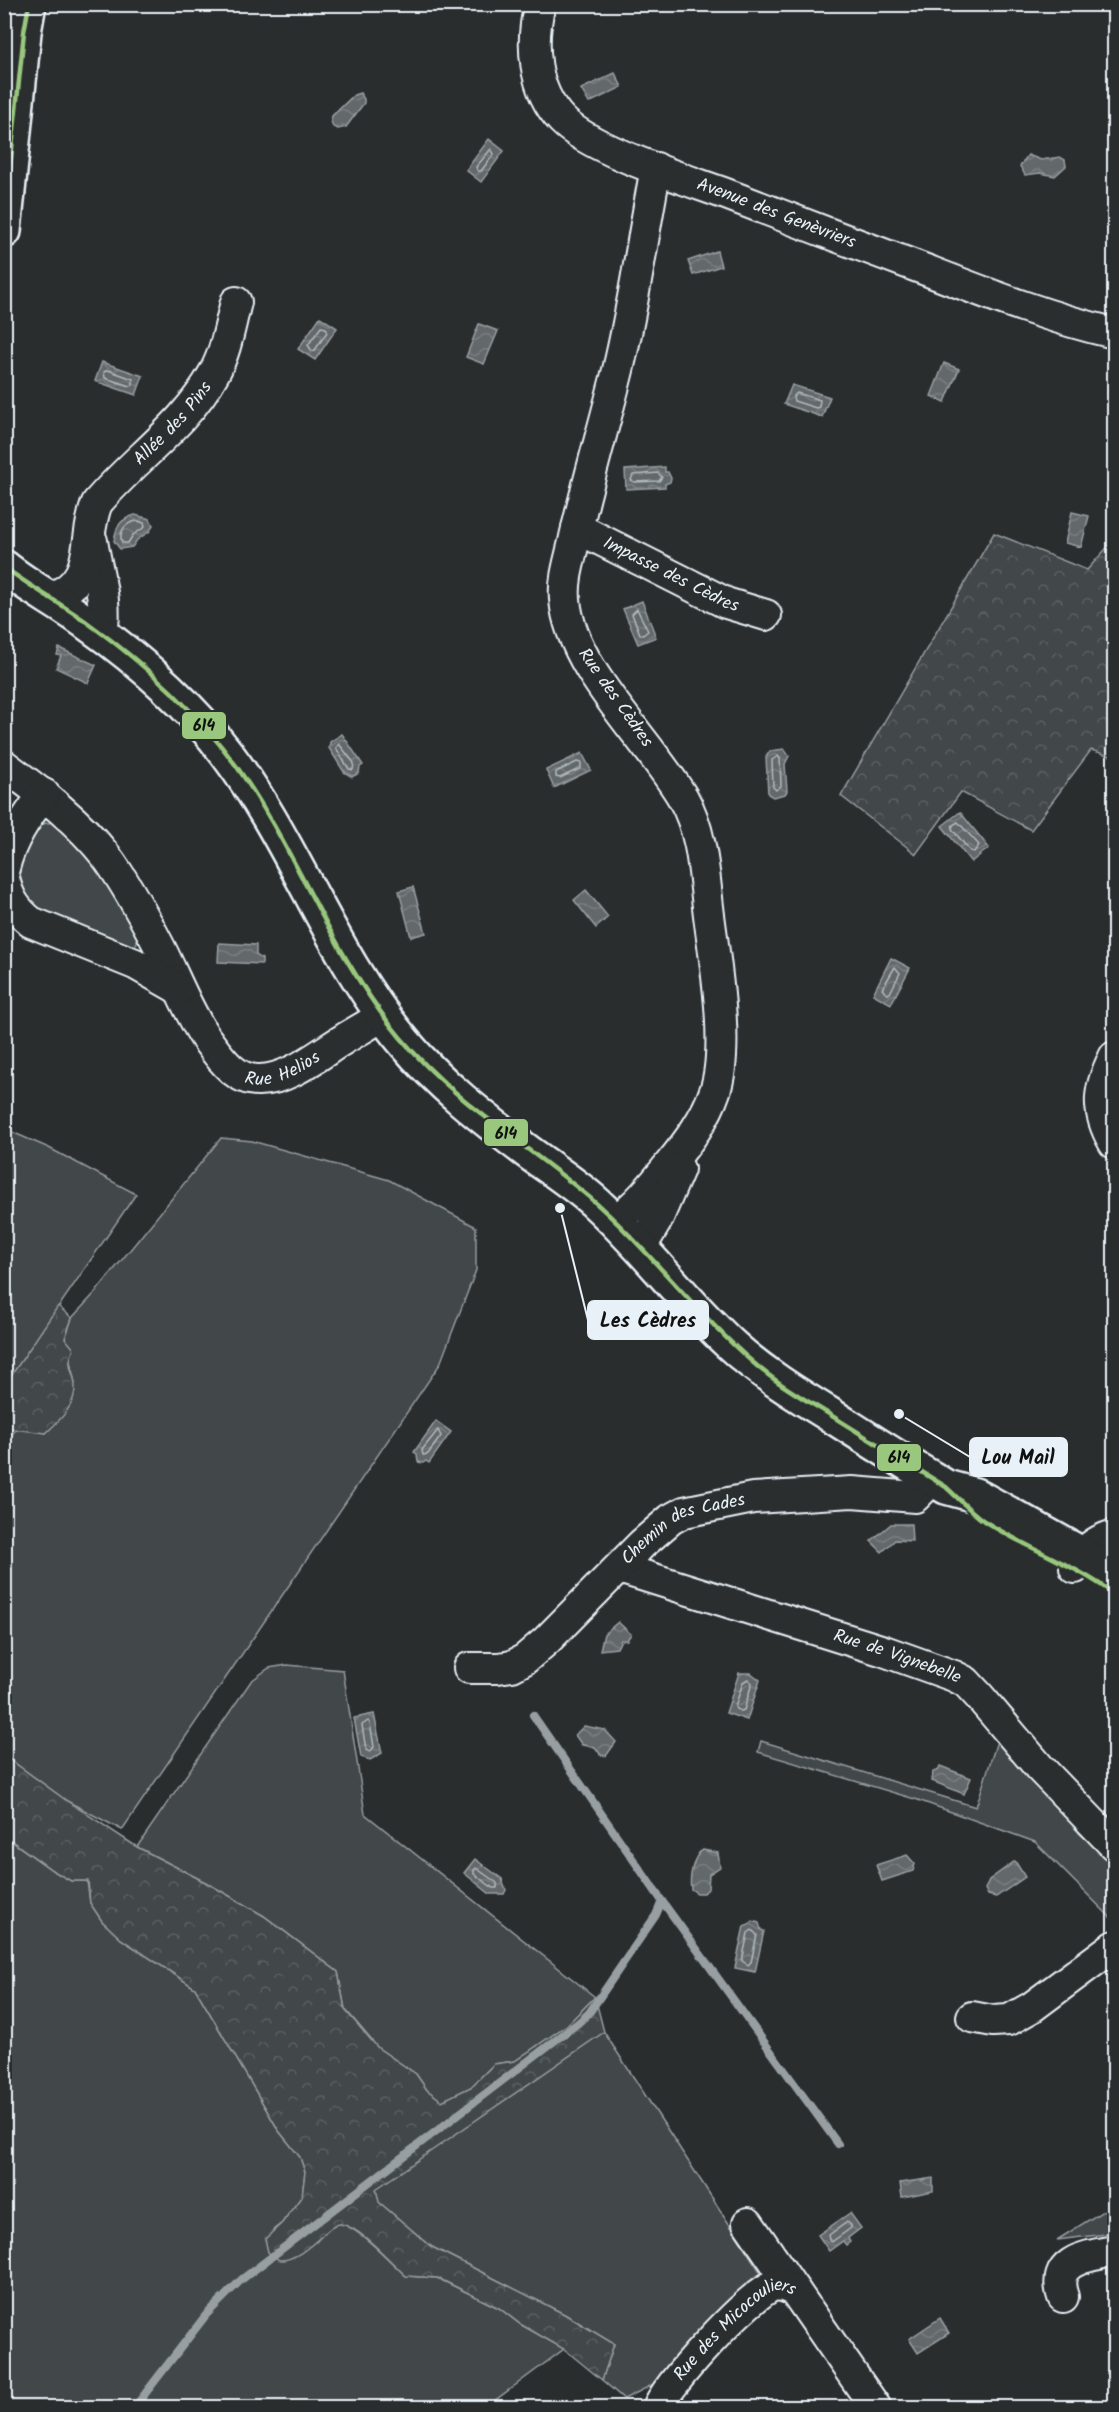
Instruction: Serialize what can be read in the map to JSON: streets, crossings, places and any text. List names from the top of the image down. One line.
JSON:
{"streets":{"street":["Avenue des Genèvriers","Allée des Pins","Impasse des Cèdres","Rue des Cèdres","Rue Helios","Chemin des Cades","Rue de Vignebelle","Rue des Micocouliers"]},"crossings":[["Avenue des Genèvriers","Rue des Cèdres"],["Impasse des Cèdres","Rue des Cèdres"],["Chemin des Cades","Rue de Vignebelle"]],"places":["Les Cèdres","Lou Mail"],"lines":["transit line 614"]}
